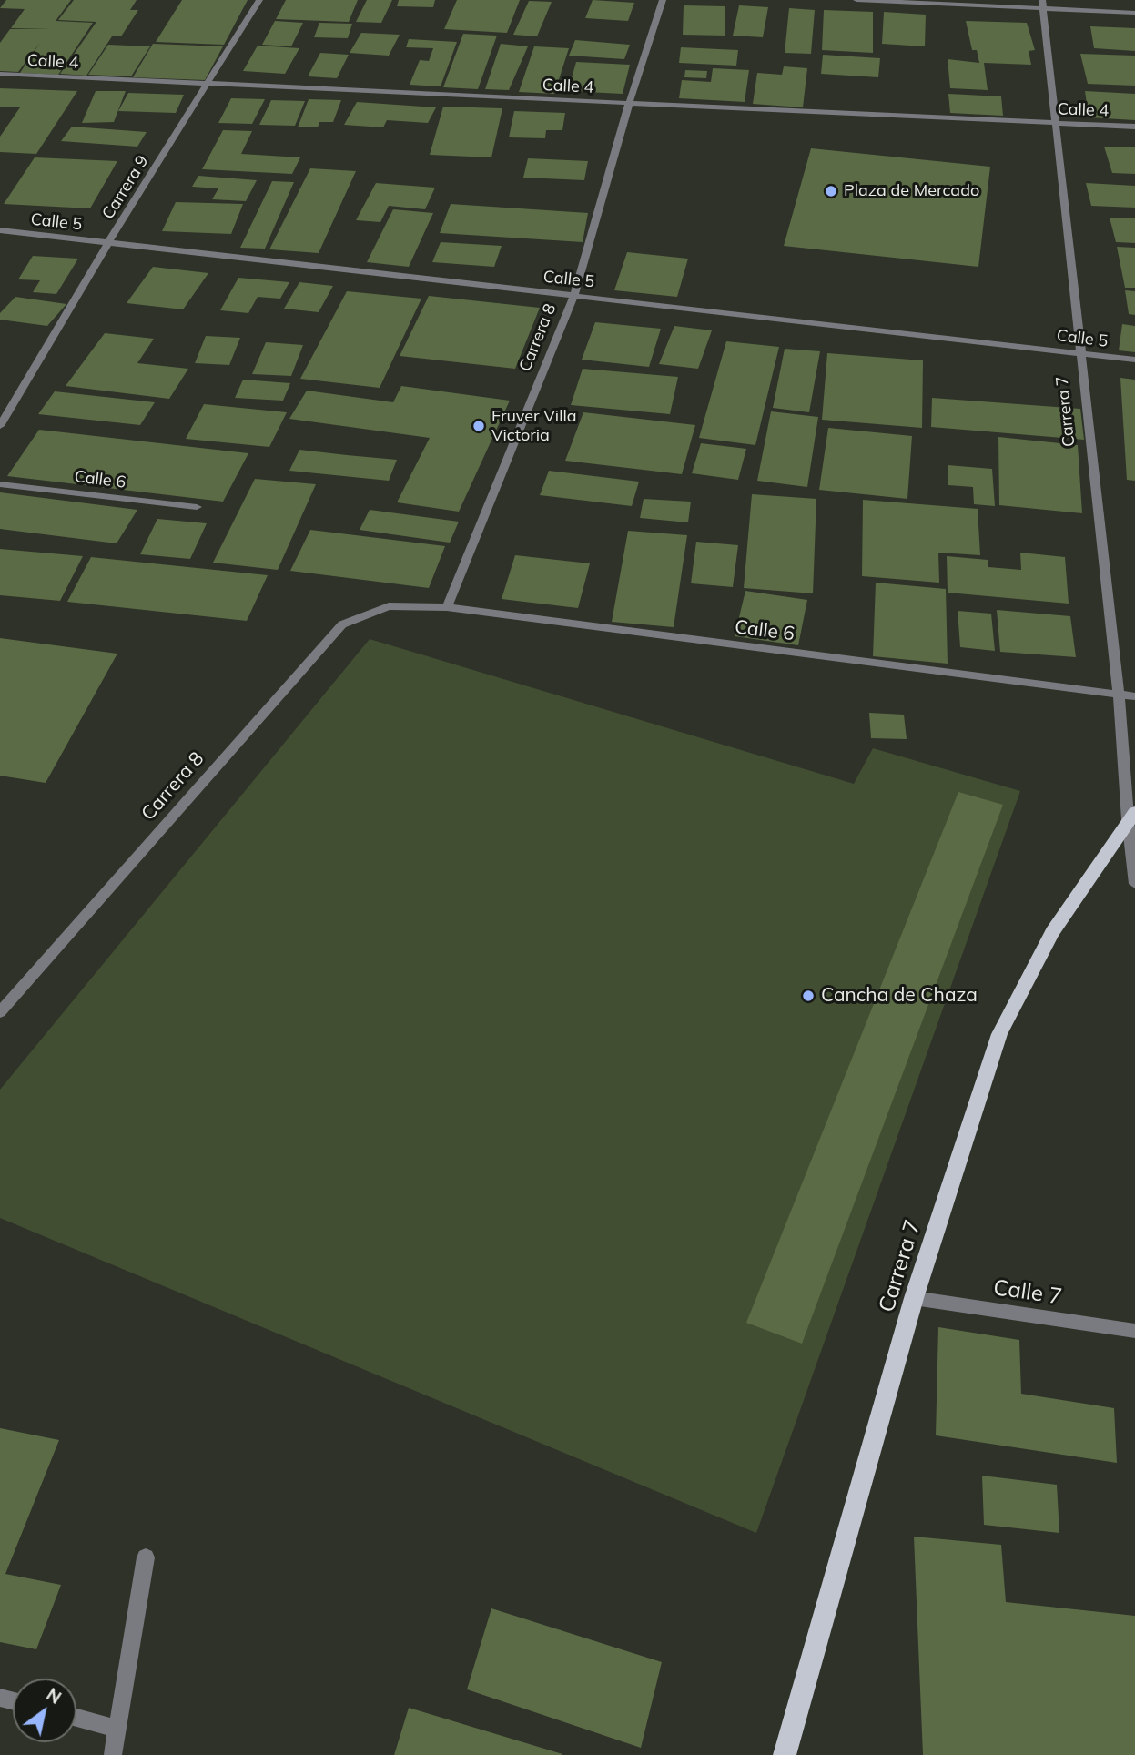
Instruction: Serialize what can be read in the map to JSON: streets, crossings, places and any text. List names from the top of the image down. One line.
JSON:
{"streets":{"main road":["Carrera 7"],"street":["Calle 4","Carrera 9","Calle 5","Carrera 8","Calle 6","Calle 7"]},"crossings":[["Calle 4","Carrera 9"],["Calle 4","Carrera 8"],["Calle 4","Carrera 7"],["Carrera 9","Calle 5"],["Calle 5","Carrera 8"],["Calle 5","Carrera 7"],["Carrera 8","Calle 6"],["Carrera 7","Calle 6"],["Carrera 7","Calle 7"]],"places":["Plaza de Mercado","Fruver Villa Victoria","Cancha de Chaza"],"north":"top right"}
